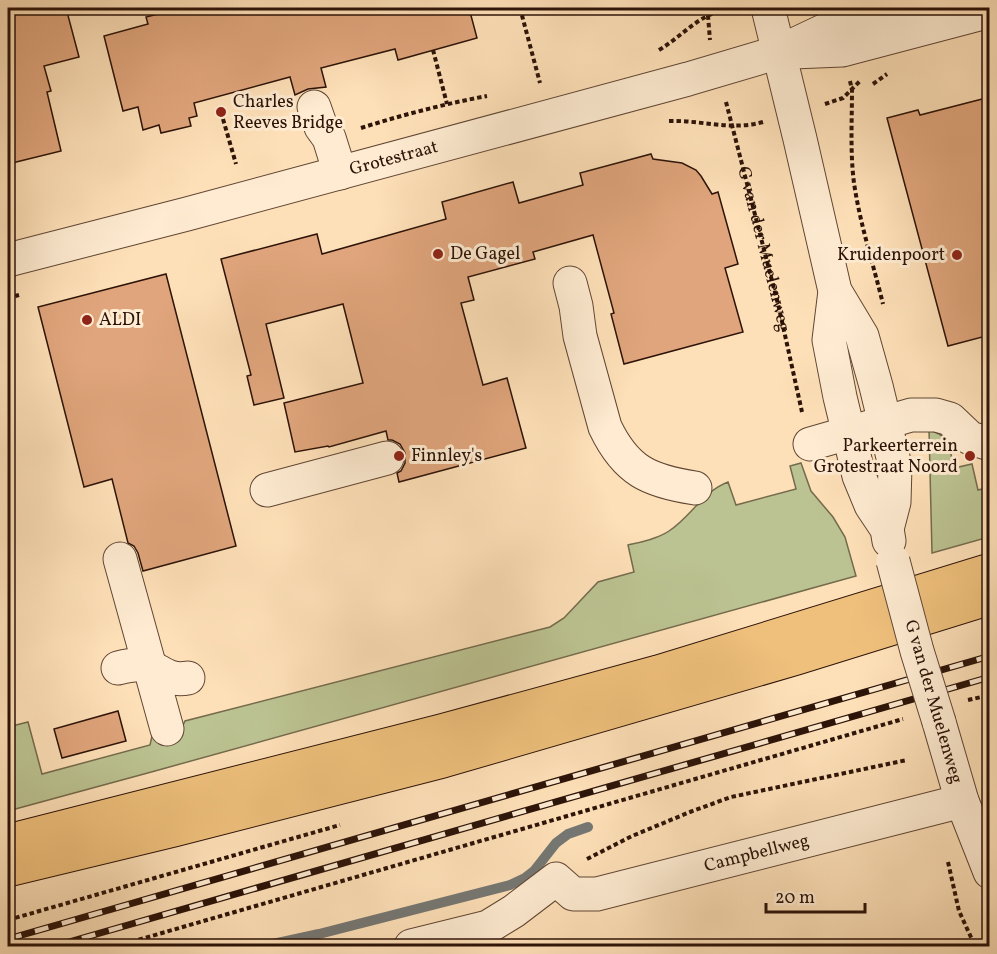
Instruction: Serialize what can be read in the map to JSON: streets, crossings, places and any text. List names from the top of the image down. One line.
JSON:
{"streets":{"street":["Grotestraat","G van der Muelenweg","Campbellweg"]},"crossings":[["Grotestraat","G van der Muelenweg"],["G van der Muelenweg","Campbellweg"]],"places":["Charles Reeves Bridge","De Gagel","Kruidenpoort","ALDI","Finnley's","Parkeerterrein Grotestraat Noord"],"scale_bar":"20 m"}
